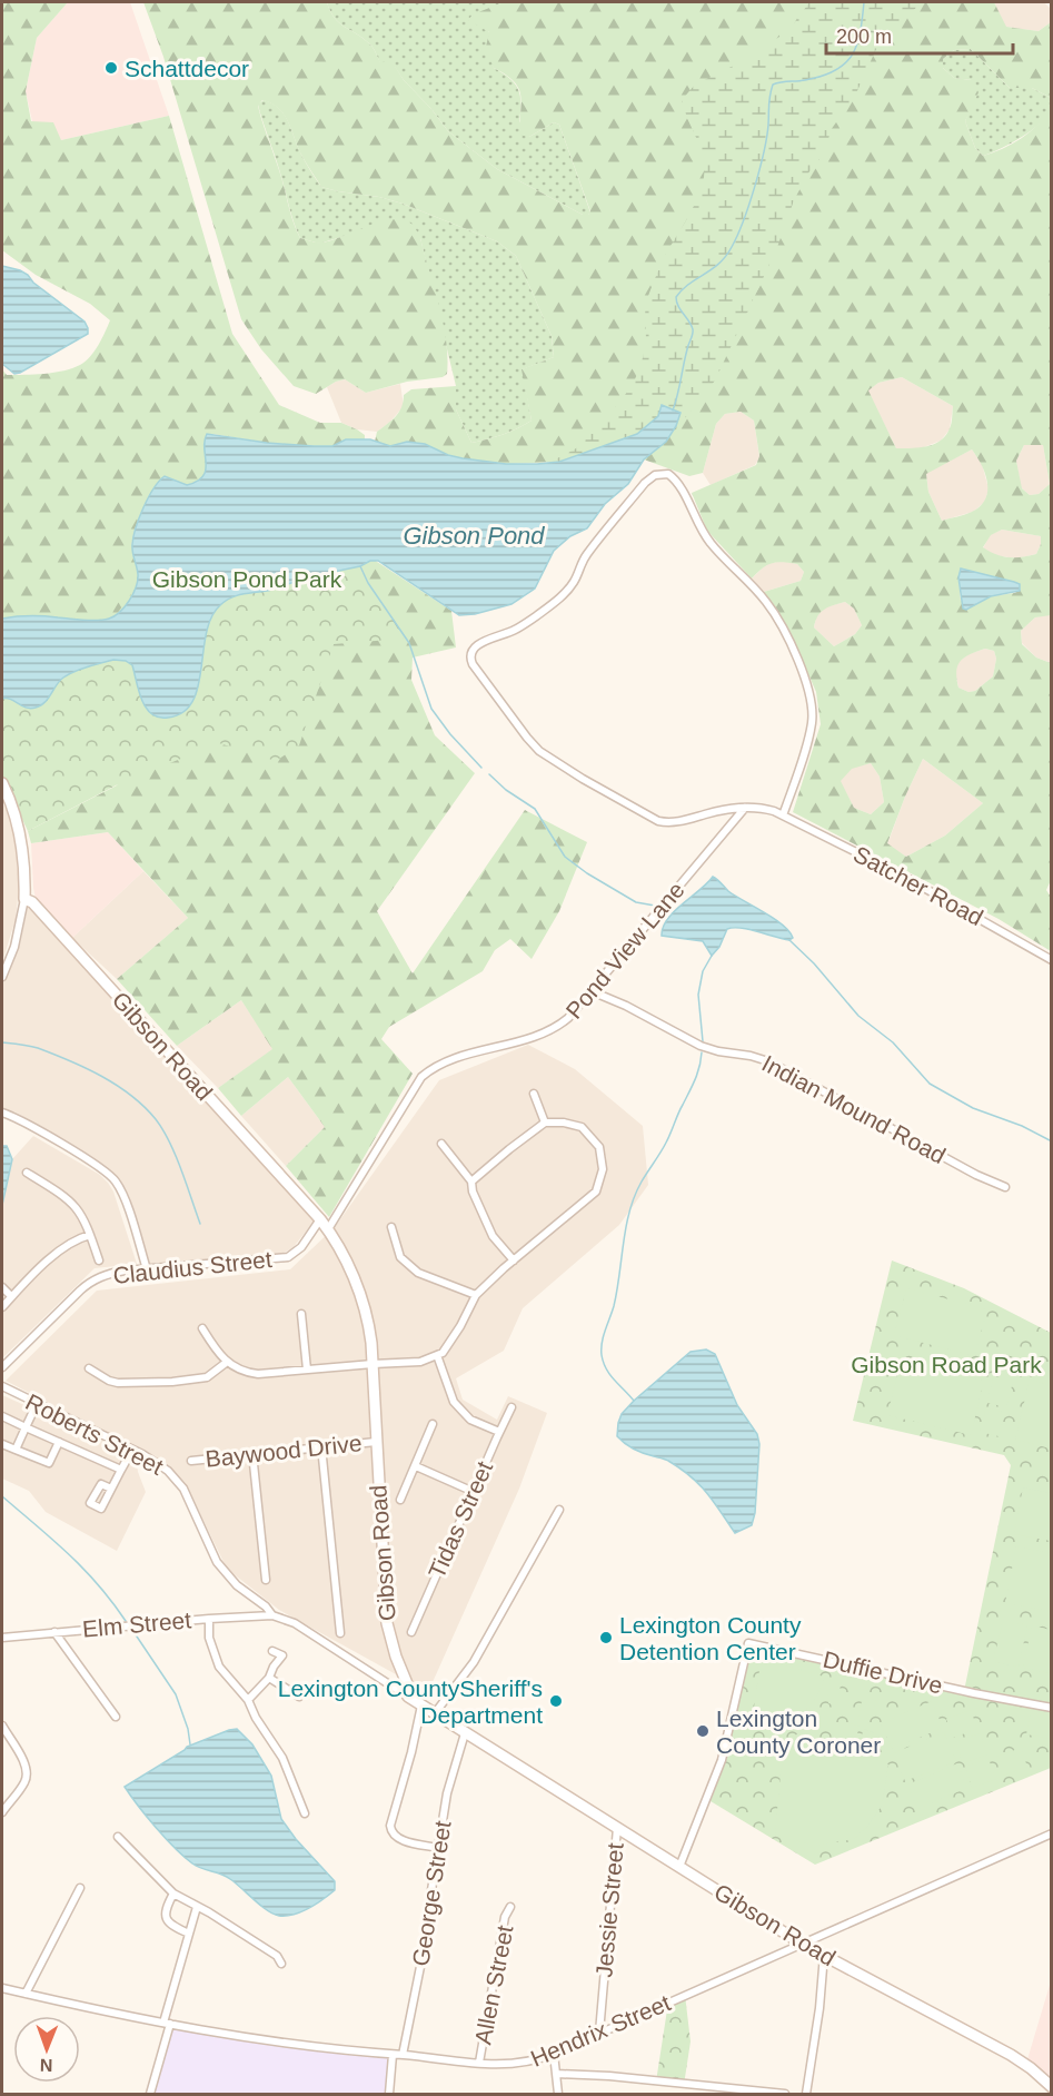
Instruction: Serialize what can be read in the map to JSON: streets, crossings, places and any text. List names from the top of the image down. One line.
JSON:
{"streets":{"street":["Satcher Road","Pond View Lane","Gibson Road","Indian Mound Road","Claudius Street","Roberts Street","Baywood Drive","Tidas Street","Elm Street","Duffie Drive","George Street","Jessie Street","Allen Street","Hendrix Street"]},"crossings":[["Pond View Lane","Gibson Road"],["Pond View Lane","Indian Mound Road"],["Gibson Road","Claudius Street"],["Gibson Road","Roberts Street"],["Gibson Road","Baywood Drive"],["Gibson Road","Duffie Drive"],["Gibson Road","George Street"],["Gibson Road","Jessie Street"],["Gibson Road","Hendrix Street"],["Roberts Street","Elm Street"],["George Street","Hendrix Street"],["Jessie Street","Hendrix Street"],["Allen Street","Hendrix Street"]],"water":["Gibson Pond"],"parks":["Gibson Pond Park","Gibson Road Park"],"places":["Schattdecor","Lexington County Detention Center","Lexington CountySheriff's Department","Lexington County Coroner"],"scale_bar":"200 m","north":"bottom"}
